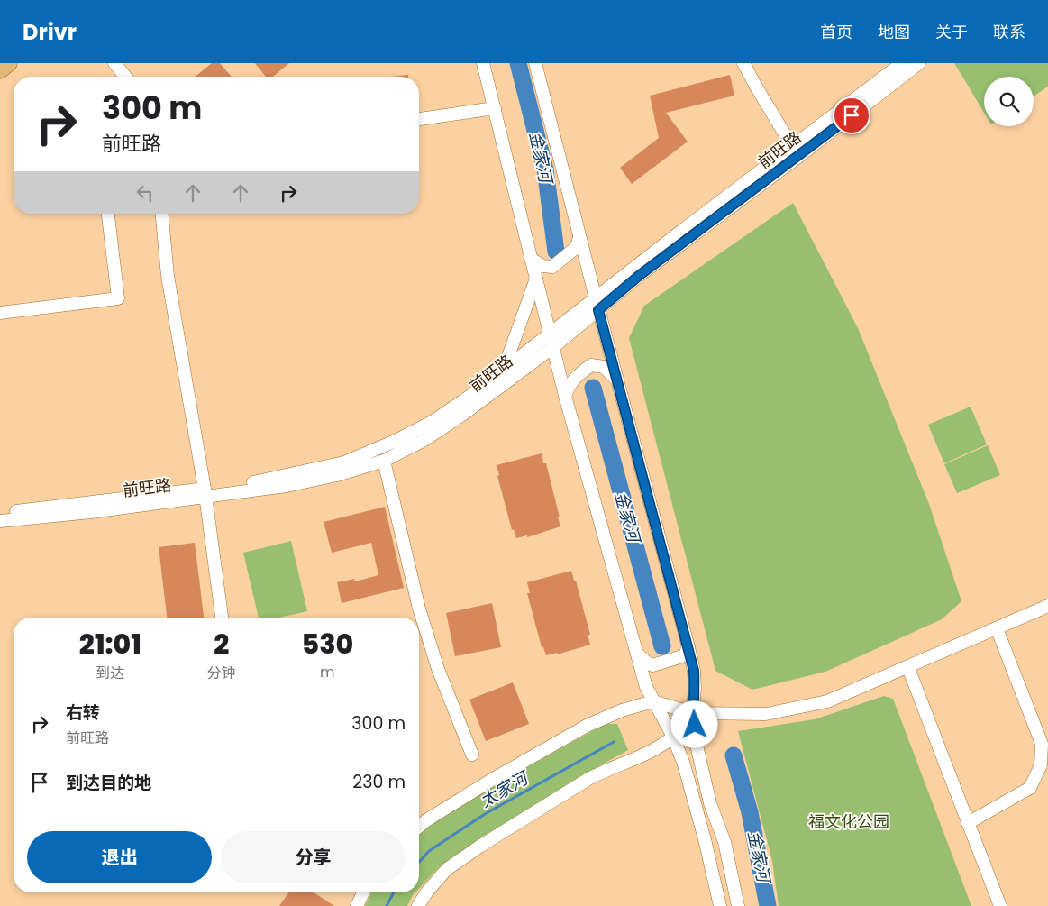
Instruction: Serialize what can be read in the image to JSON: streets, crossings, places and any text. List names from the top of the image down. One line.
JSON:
{"streets":{"street":["前旺路"]},"water":["金家河","太家河"],"parks":["福文化公园"],"page":{"header":"Drivr","nav":["首页","地图","关于","联系"],"turn":["300 m","前旺路"],"eta":["21:01","到达","2","分钟","530","m"],"list":[{"name":"右转","note":"前旺路","value":"300 m"},{"name":"到达目的地","value":"230 m"}],"buttons":["退出","分享"]}}
